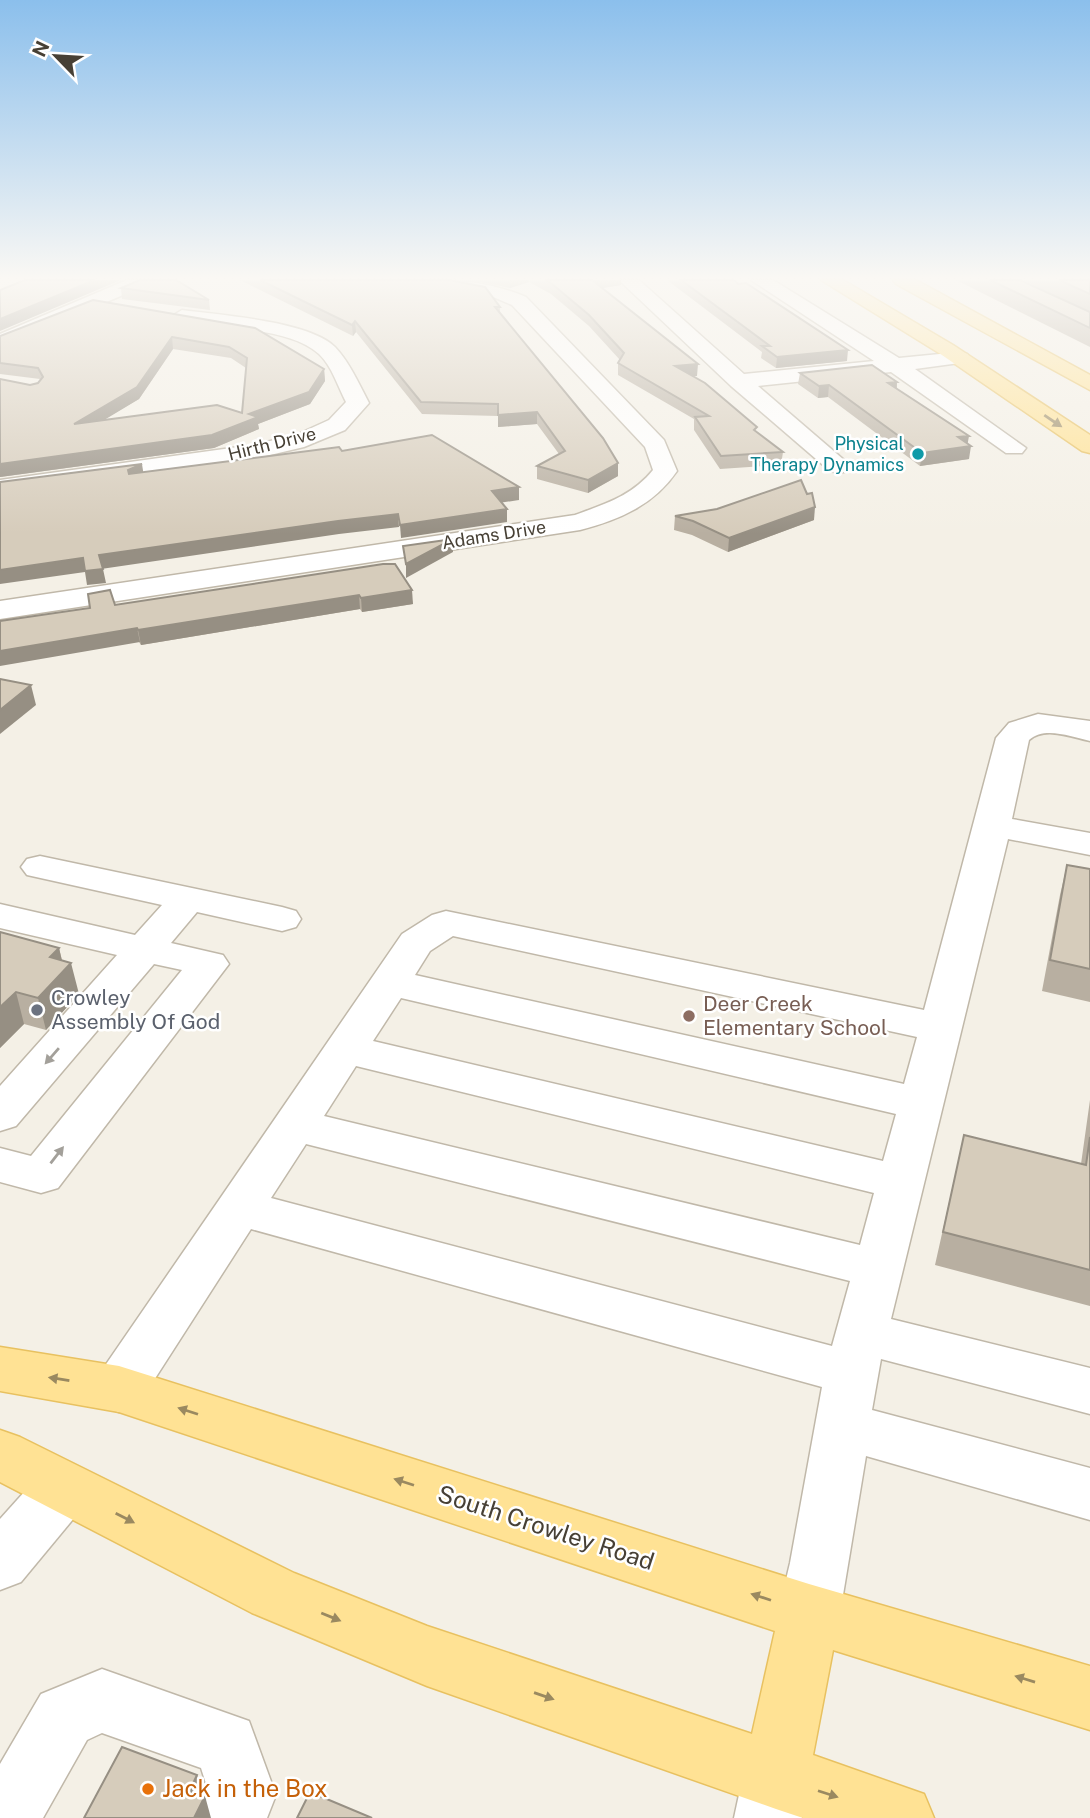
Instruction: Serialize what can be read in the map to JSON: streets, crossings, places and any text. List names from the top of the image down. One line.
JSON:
{"streets":{"main road":["South Crowley Road"],"street":["Hirth Drive","Adams Drive"]},"places":["Physical Therapy Dynamics","Crowley Assembly Of God","Deer Creek Elementary School","Jack in the Box"],"north":"top left"}
